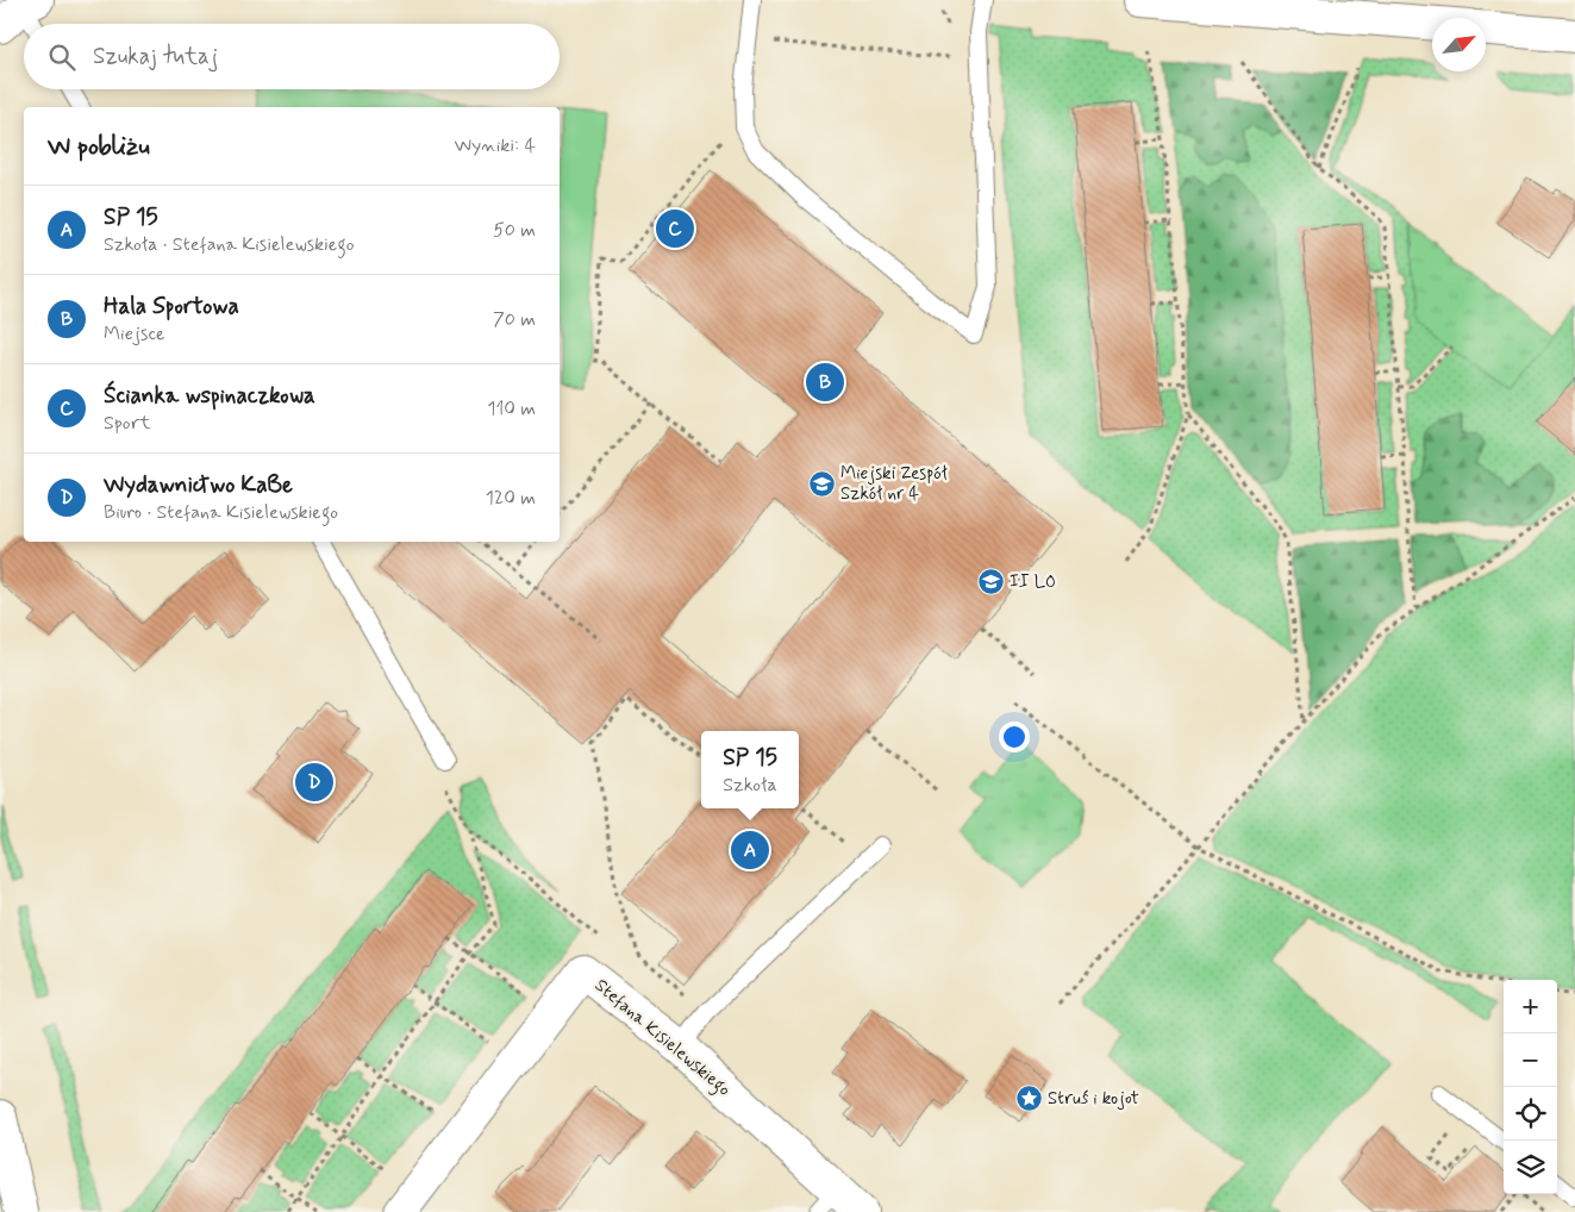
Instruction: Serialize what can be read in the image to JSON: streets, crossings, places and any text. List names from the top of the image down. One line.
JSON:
{"streets":{"street":["Stefana Kisielewskiego"]},"places":{"school or university":["Miejski Zespół Szkół nr 4","II LO"],"place":["Struś i kojot"]},"north":"top right","page":{"search":"Szukaj tutaj","heading":["W pobliżu","Wyniki: 4"],"list":[{"mark":"A","name":"SP 15","note":"Szkoła · Stefana Kisielewskiego","value":"50 m"},{"mark":"B","name":"Hala Sportowa","note":"Miejsce","value":"70 m"},{"mark":"C","name":"Ścianka wspinaczkowa","note":"Sport","value":"110 m"},{"mark":"D","name":"Wydawnictwo KaBe","note":"Biuro · Stefana Kisielewskiego","value":"120 m"}],"pins":["C","B","D","A"],"popup":["SP 15","Szkoła"],"map_buttons":["+","−"]}}
